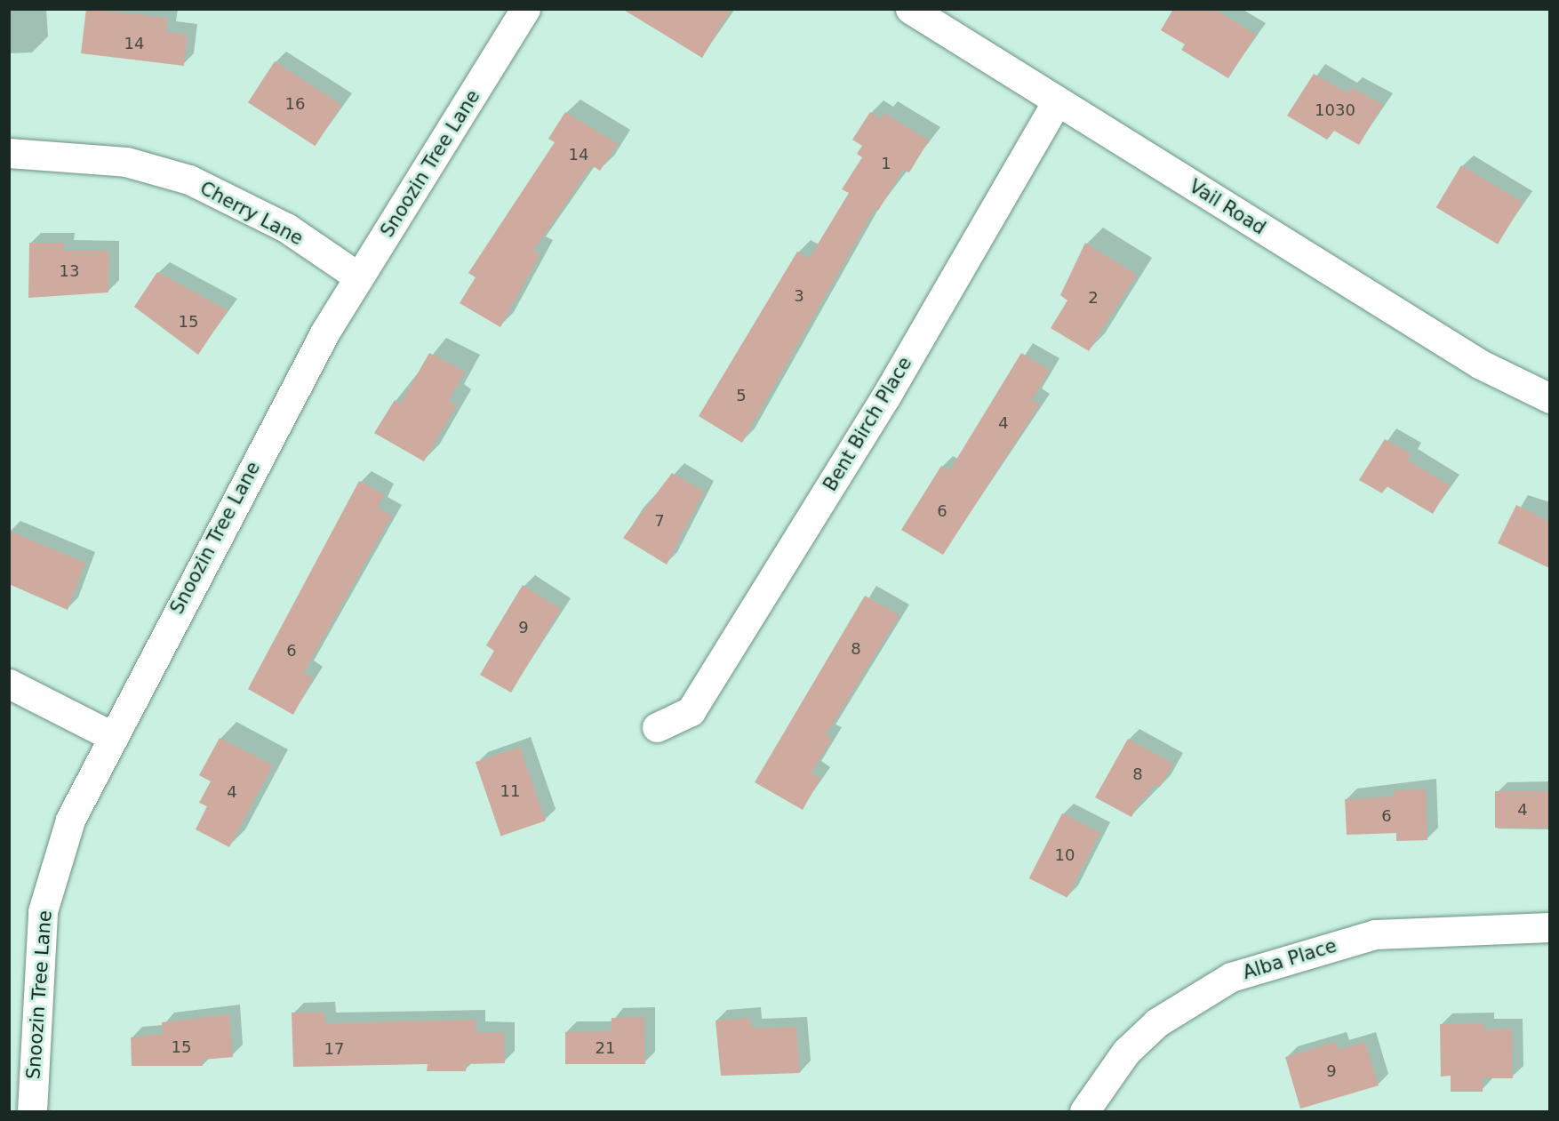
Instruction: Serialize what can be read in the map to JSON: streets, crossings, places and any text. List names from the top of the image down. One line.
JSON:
{"streets":{"street":["Snoozin Tree Lane","Vail Road","Cherry Lane","Bent Birch Place","Alba Place"]},"crossings":[["Snoozin Tree Lane","Cherry Lane"],["Vail Road","Bent Birch Place"]],"house_numbers":["14","16","1030","14","1","13","3","2","15","5","4","6","7","9","8","6","8","11","4","4","6","10","15","21","17","9"]}
